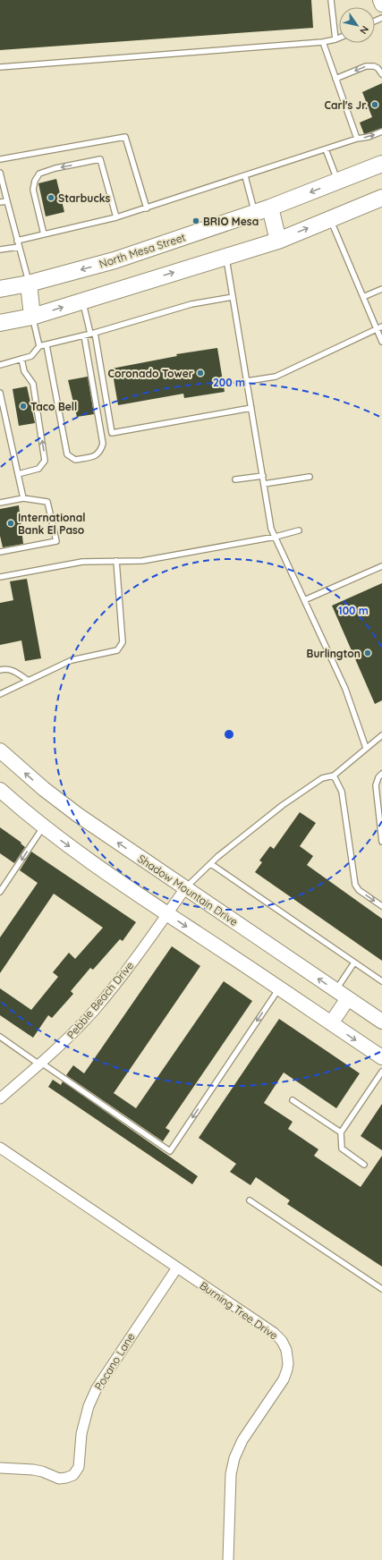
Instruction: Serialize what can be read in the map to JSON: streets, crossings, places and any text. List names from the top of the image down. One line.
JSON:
{"streets":{"main road":["North Mesa Street","Shadow Mountain Drive"],"street":["Pebble Beach Drive","Burning Tree Drive","Pocano Lane"]},"crossings":[["Shadow Mountain Drive","Pebble Beach Drive"],["Burning Tree Drive","Pocano Lane"]],"places":["Carl's Jr.","Starbucks","BRIO Mesa","Coronado Tower","Taco Bell","International Bank El Paso","Burlington"],"north":"bottom right","rings":["200 m","100 m"]}
